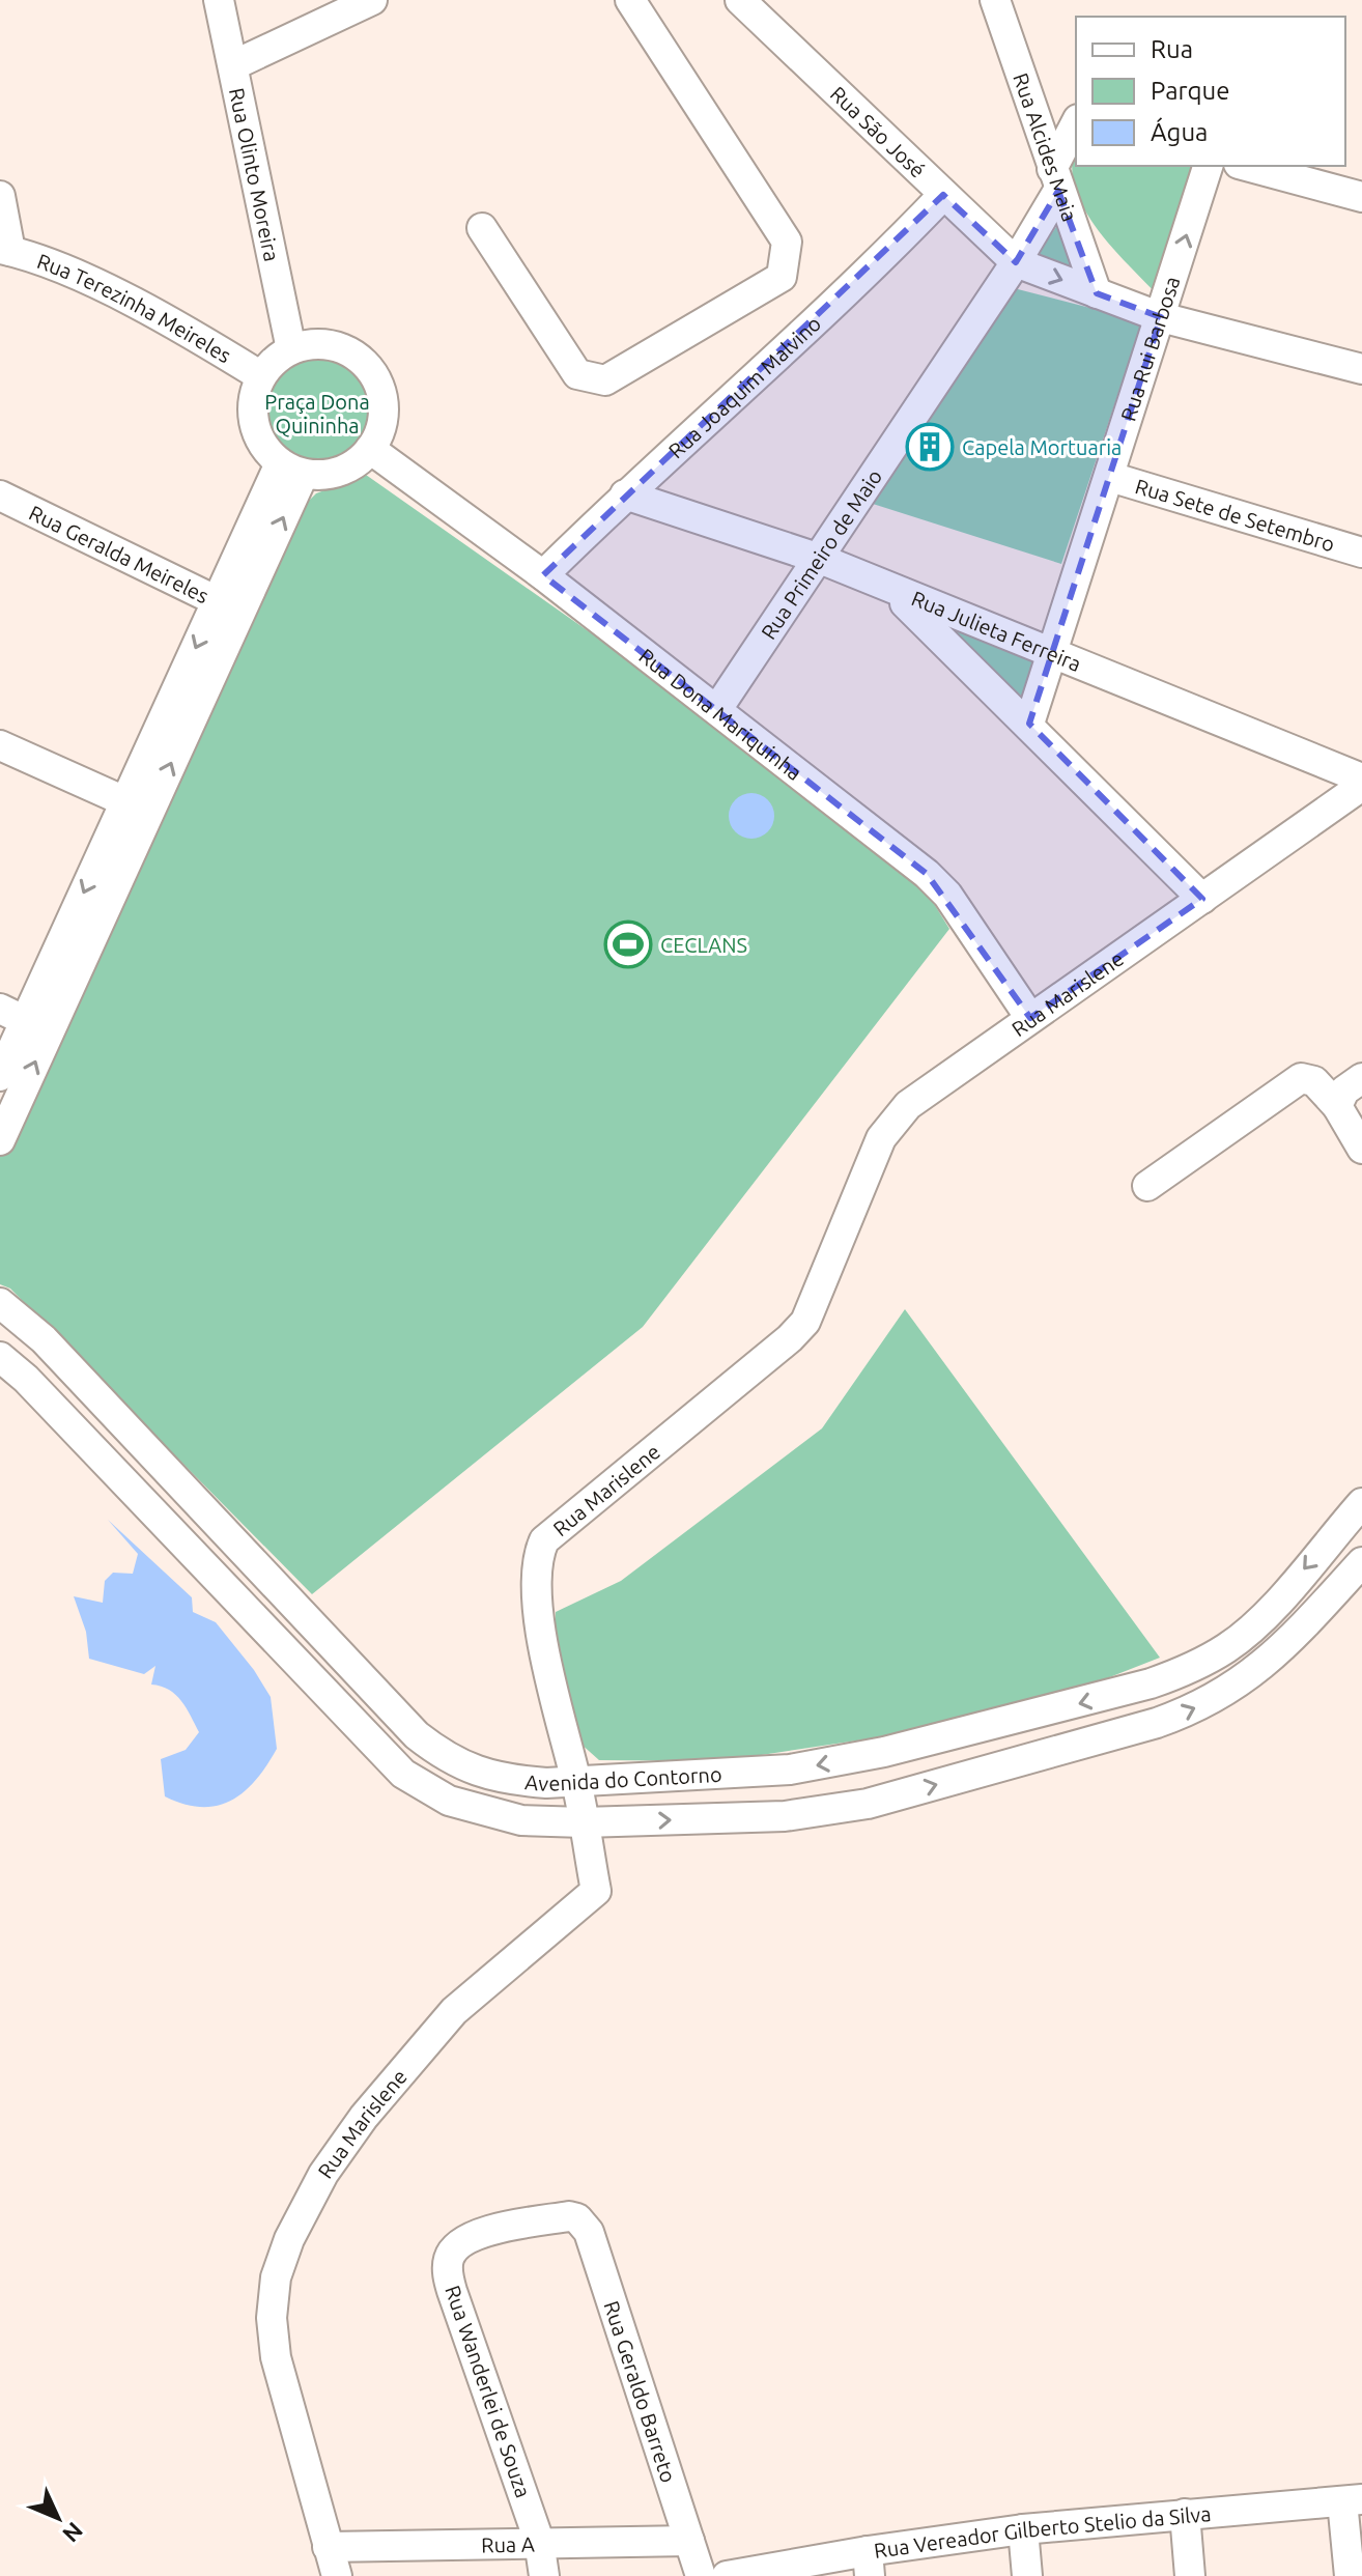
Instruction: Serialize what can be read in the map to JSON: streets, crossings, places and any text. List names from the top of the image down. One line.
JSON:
{"streets":{"street":["Rua São José","Rua Alcides Maia","Rua Olinto Moreira","Rua Terezinha Meireles","Rua Rui Barbosa","Rua Joaquim Malvino","Rua Sete de Setembro","Rua Geralda Meireles","Rua Primeiro de Maio","Rua Julieta Ferreira","Rua Dona Mariquinha","Rua Marislene","Avenida do Contorno","Rua Wanderlei de Souza","Rua Geraldo Barreto","Rua Vereador Gilberto Stelio da Silva","Rua A"]},"crossings":[["Rua São José","Rua Joaquim Malvino"],["Rua São José","Rua Primeiro de Maio"],["Rua Alcides Maia","Rua Primeiro de Maio"],["Rua Olinto Moreira","Rua Terezinha Meireles"],["Rua Olinto Moreira","Rua Dona Mariquinha"],["Rua Terezinha Meireles","Rua Dona Mariquinha"],["Rua Rui Barbosa","Rua Sete de Setembro"],["Rua Rui Barbosa","Rua Julieta Ferreira"],["Rua Joaquim Malvino","Rua Julieta Ferreira"],["Rua Joaquim Malvino","Rua Dona Mariquinha"],["Rua Primeiro de Maio","Rua Julieta Ferreira"],["Rua Primeiro de Maio","Rua Dona Mariquinha"],["Rua Dona Mariquinha","Rua Marislene"],["Rua Marislene","Avenida do Contorno"],["Rua Marislene","Rua A"],["Rua Wanderlei de Souza","Rua Geraldo Barreto"],["Rua Wanderlei de Souza","Rua A"],["Rua Geraldo Barreto","Rua A"]],"parks":["Praça Dona Quininha"],"places":{"building":["Capela Mortuaria"],"sports":["CECLANS"]},"legend":["Rua","Parque","Água"],"north":"bottom right"}
